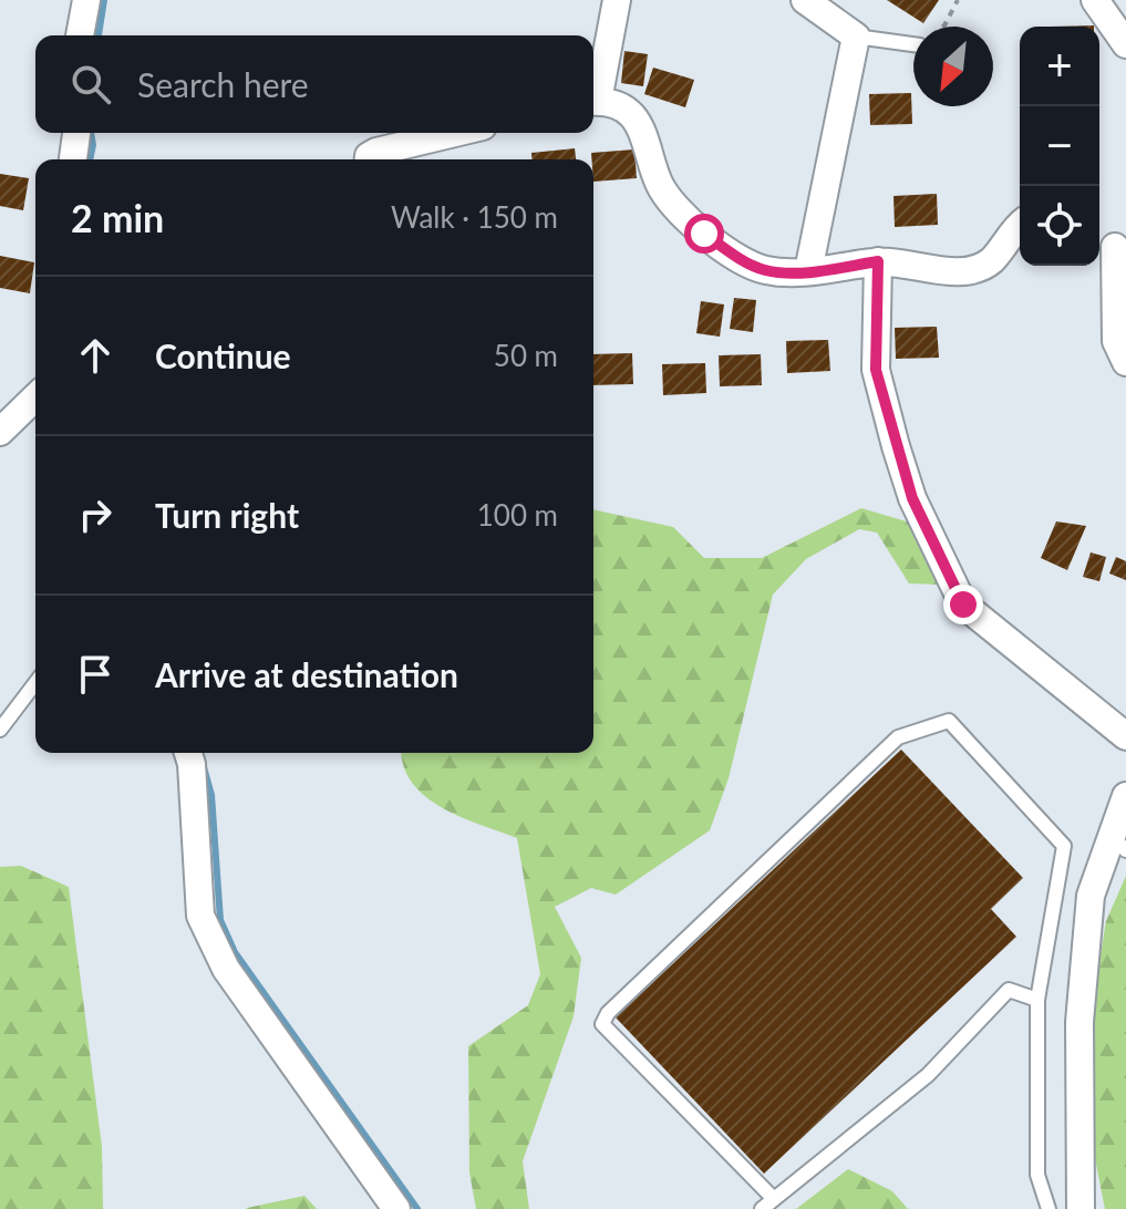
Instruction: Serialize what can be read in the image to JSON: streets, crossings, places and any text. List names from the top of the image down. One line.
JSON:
{"north":"bottom left","page":{"map_buttons":["+","−"],"search":"Search here","heading":["2 min","Walk · 150 m"],"list":[["Continue","50 m"],["Turn right","100 m"],"Arrive at destination"]}}
